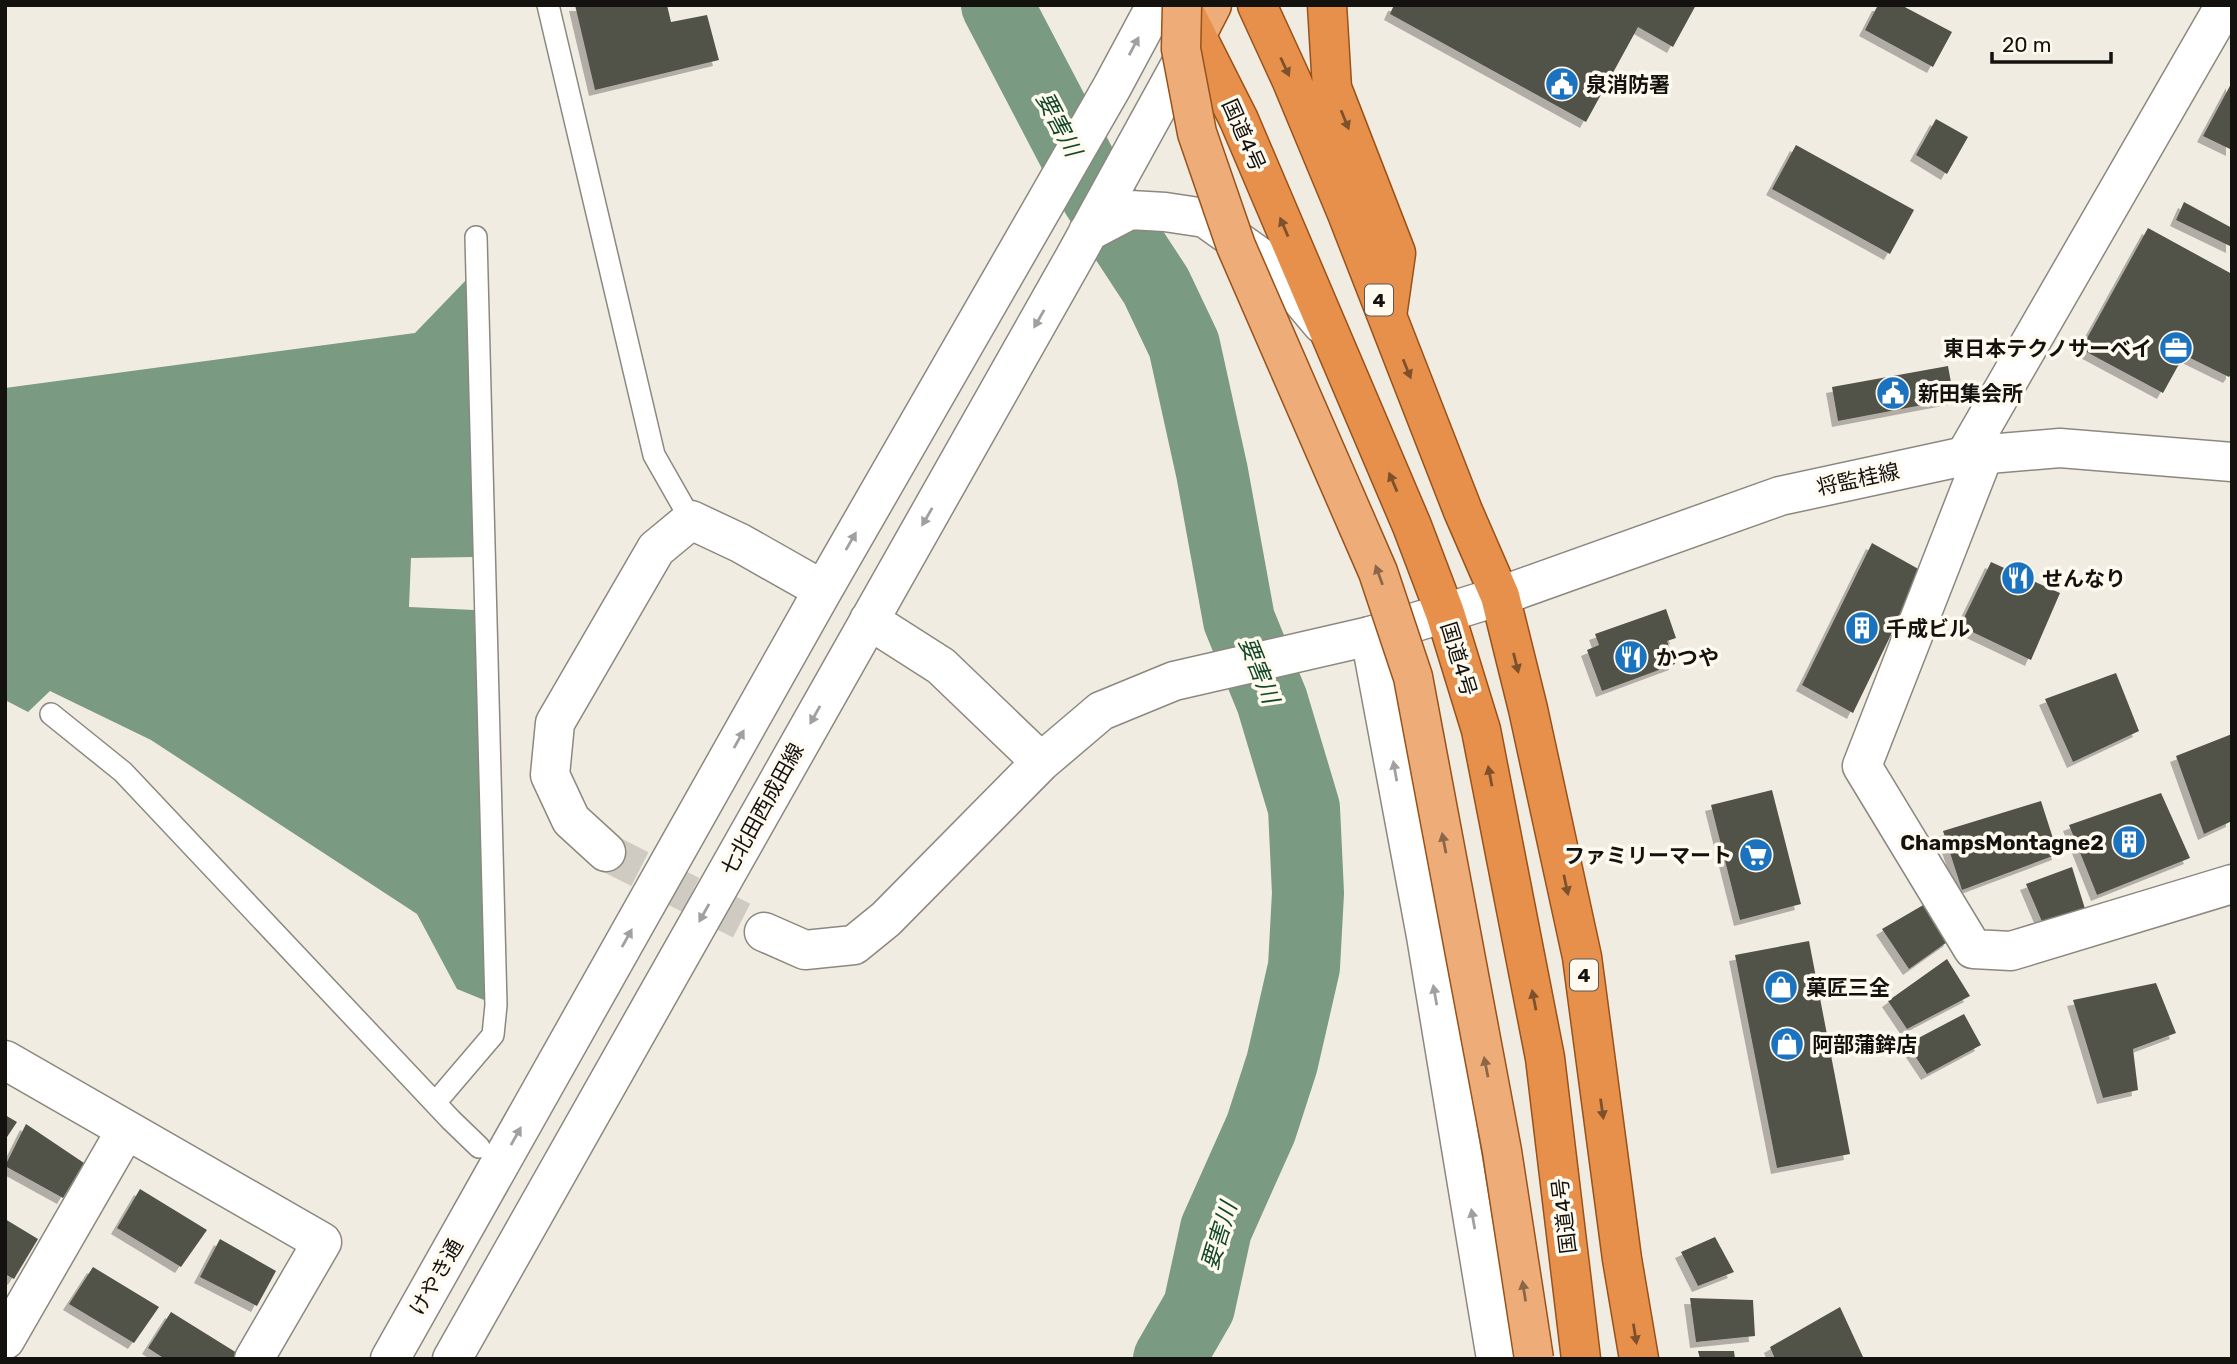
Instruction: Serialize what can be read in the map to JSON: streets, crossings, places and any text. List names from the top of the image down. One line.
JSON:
{"streets":{"highway":["国道4号","4"],"street":["将監桂線","七北田西成田線","けやき通"]},"crossings":[["国道4号","将監桂線"],["国道4号","七北田西成田線"],["4","将監桂線"]],"one_way":["七北田西成田線","けやき通"],"water":["要害川"],"places":{"public building":["泉消防署","新田集会所"],"office":["東日本テクノサーベイ"],"restaurant":["せんなり","かつや"],"building":["千成ビル","ChampsMontagne2"],"supermarket":["ファミリーマート"],"shop":["菓匠三全","阿部蒲鉾店"]},"scale_bar":"20 m"}
